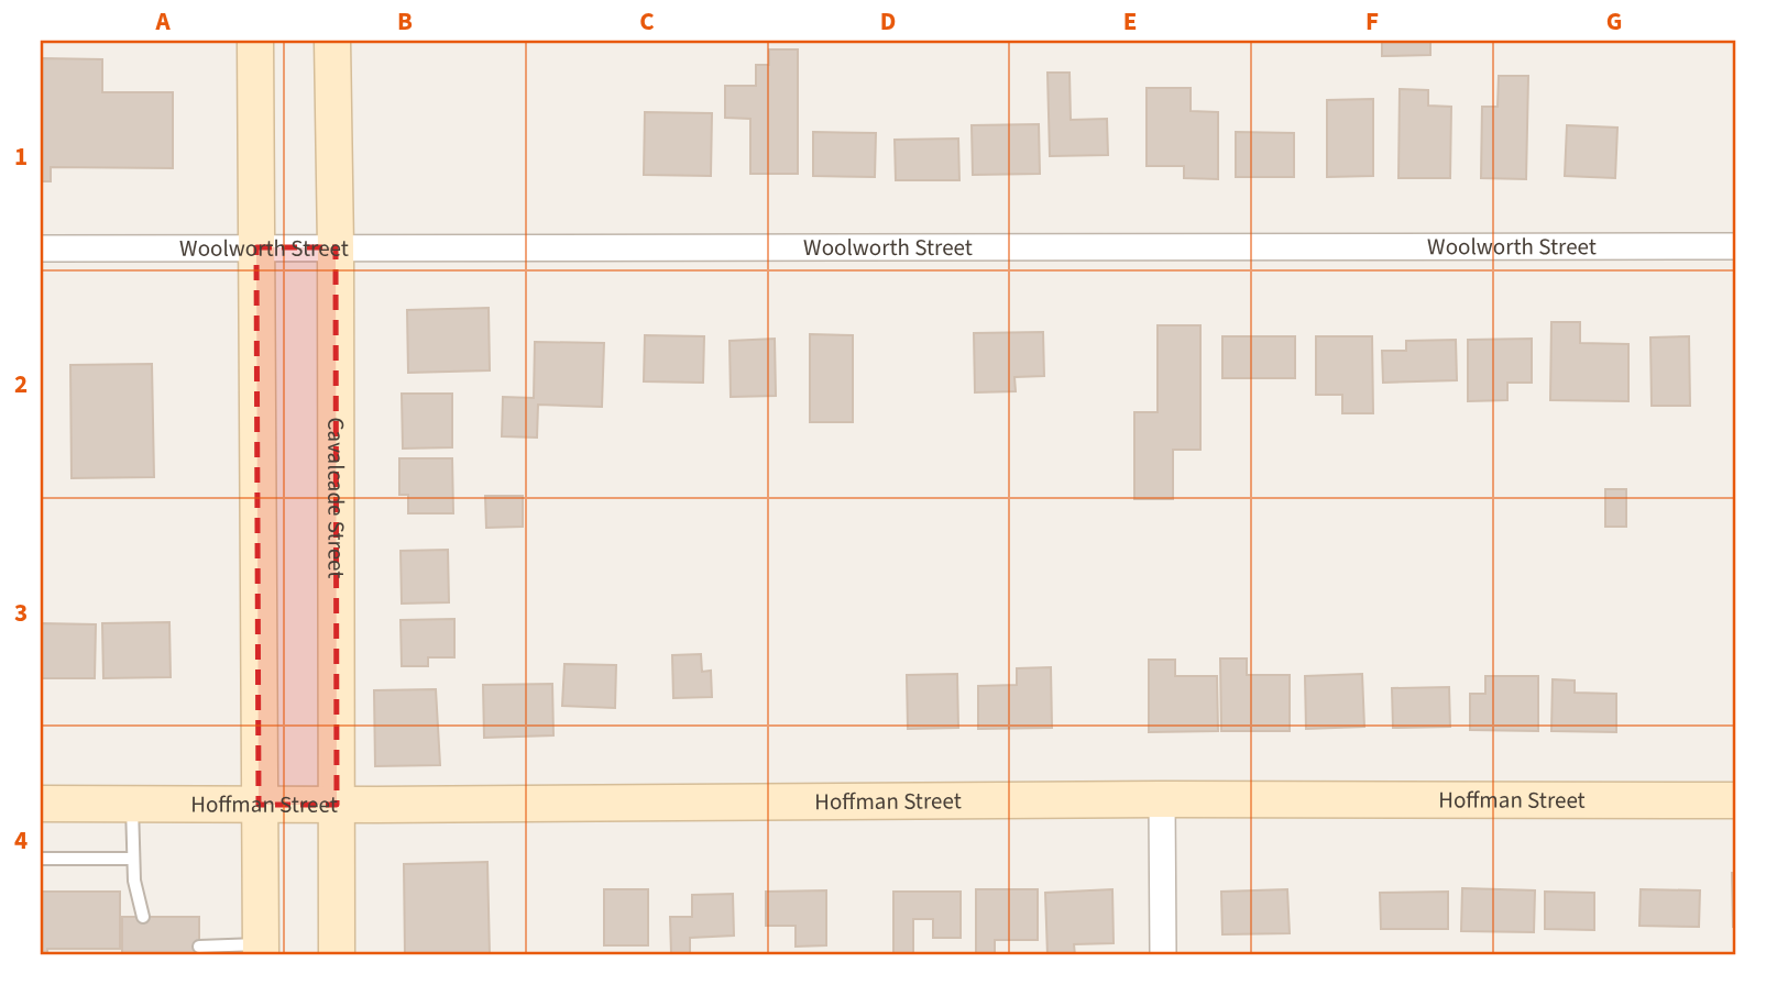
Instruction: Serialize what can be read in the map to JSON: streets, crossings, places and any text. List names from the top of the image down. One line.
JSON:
{"streets":{"main road":["Cavalcade Street","Hoffman Street"],"street":["Woolworth Street"]},"crossings":[["Woolworth Street","Cavalcade Street"],["Cavalcade Street","Hoffman Street"]],"grid":{"columns":["A","B","C","D","E","F","G"],"rows":["1","2","3","4"]}}
